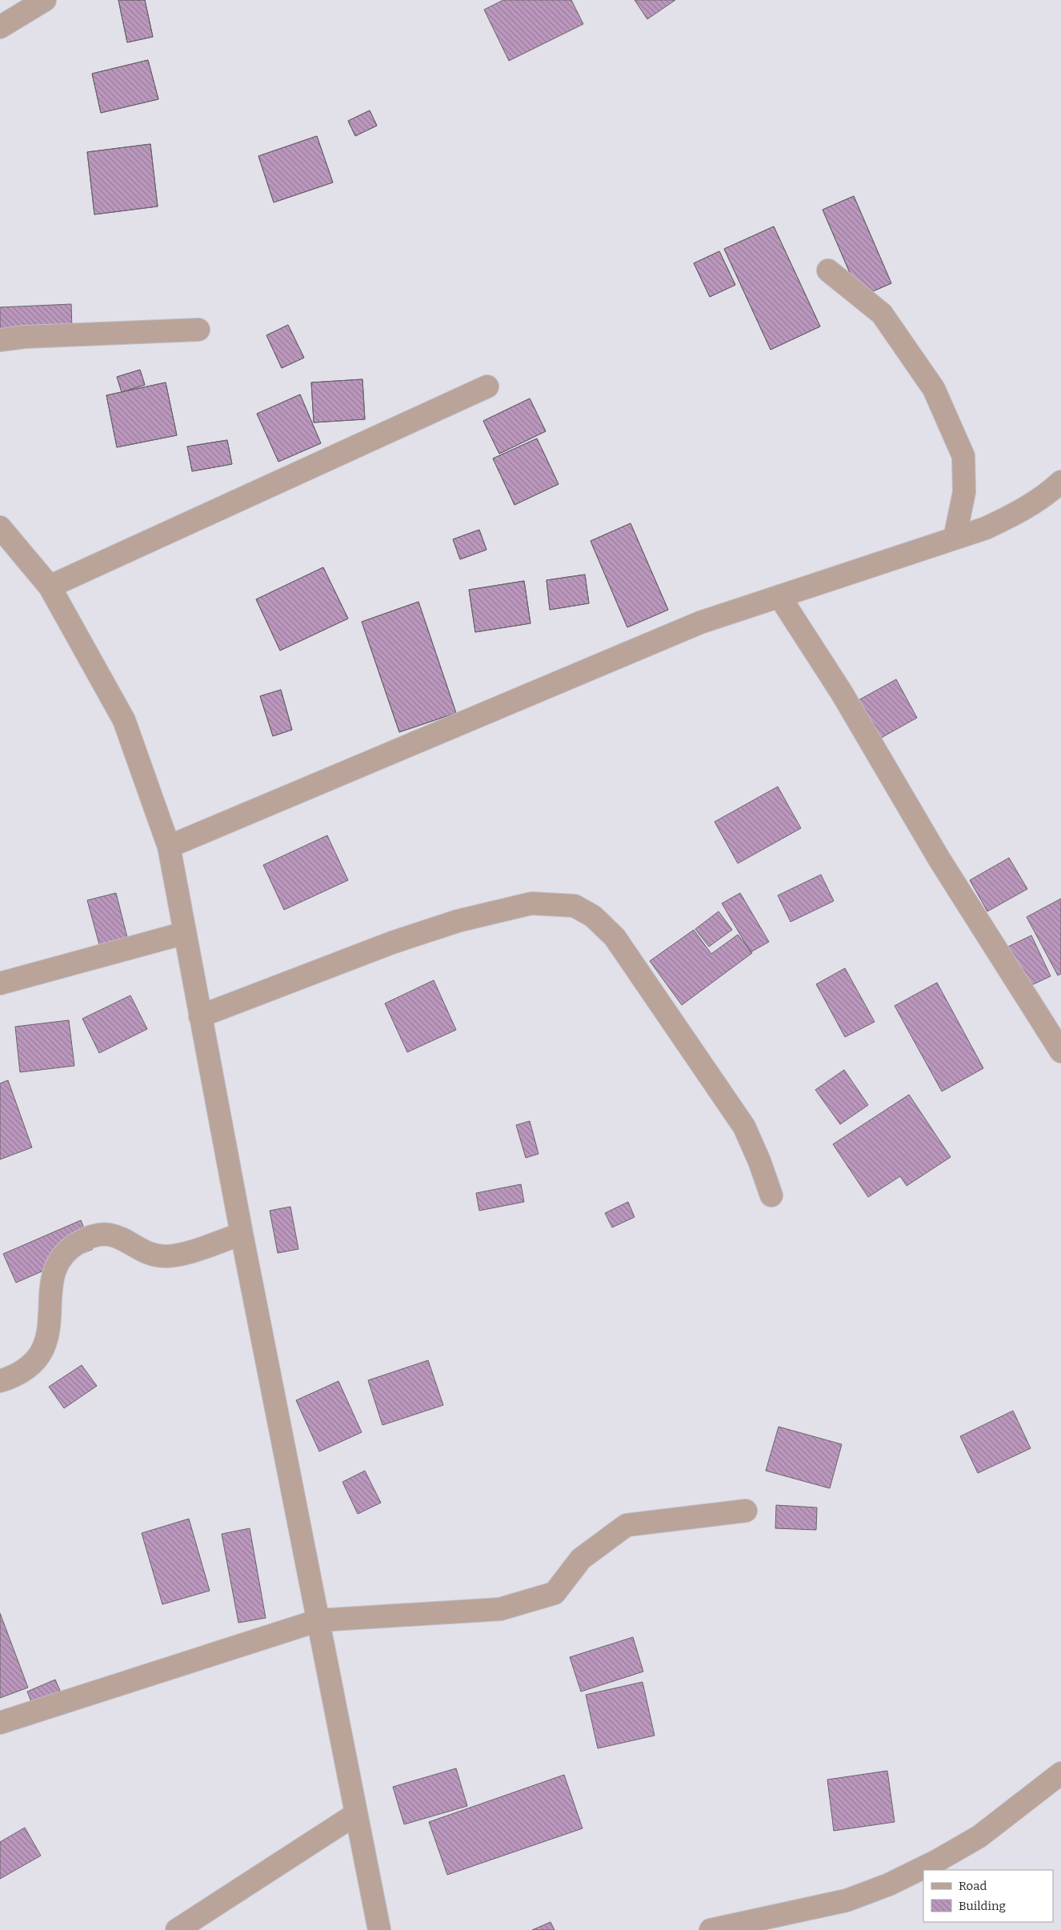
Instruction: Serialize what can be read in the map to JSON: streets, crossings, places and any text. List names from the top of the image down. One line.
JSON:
{"legend":["Road","Building"]}
